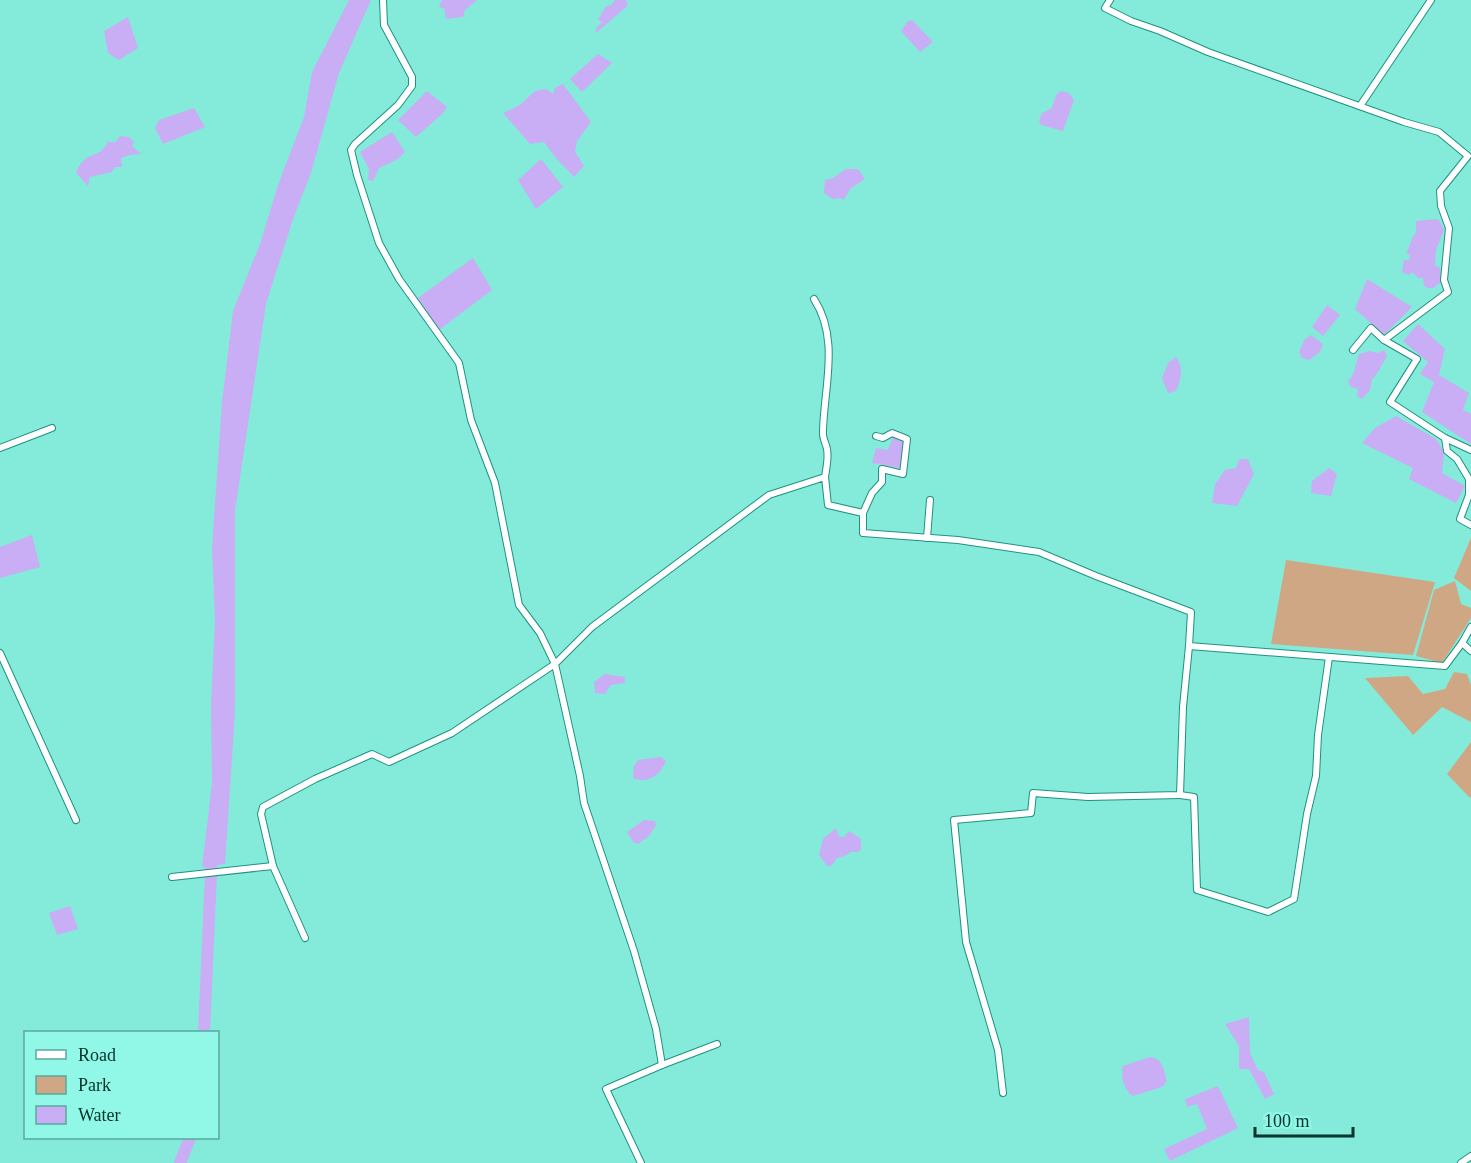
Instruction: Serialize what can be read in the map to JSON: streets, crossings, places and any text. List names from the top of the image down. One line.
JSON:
{"legend":["Road","Park","Water"],"scale_bar":"100 m"}
